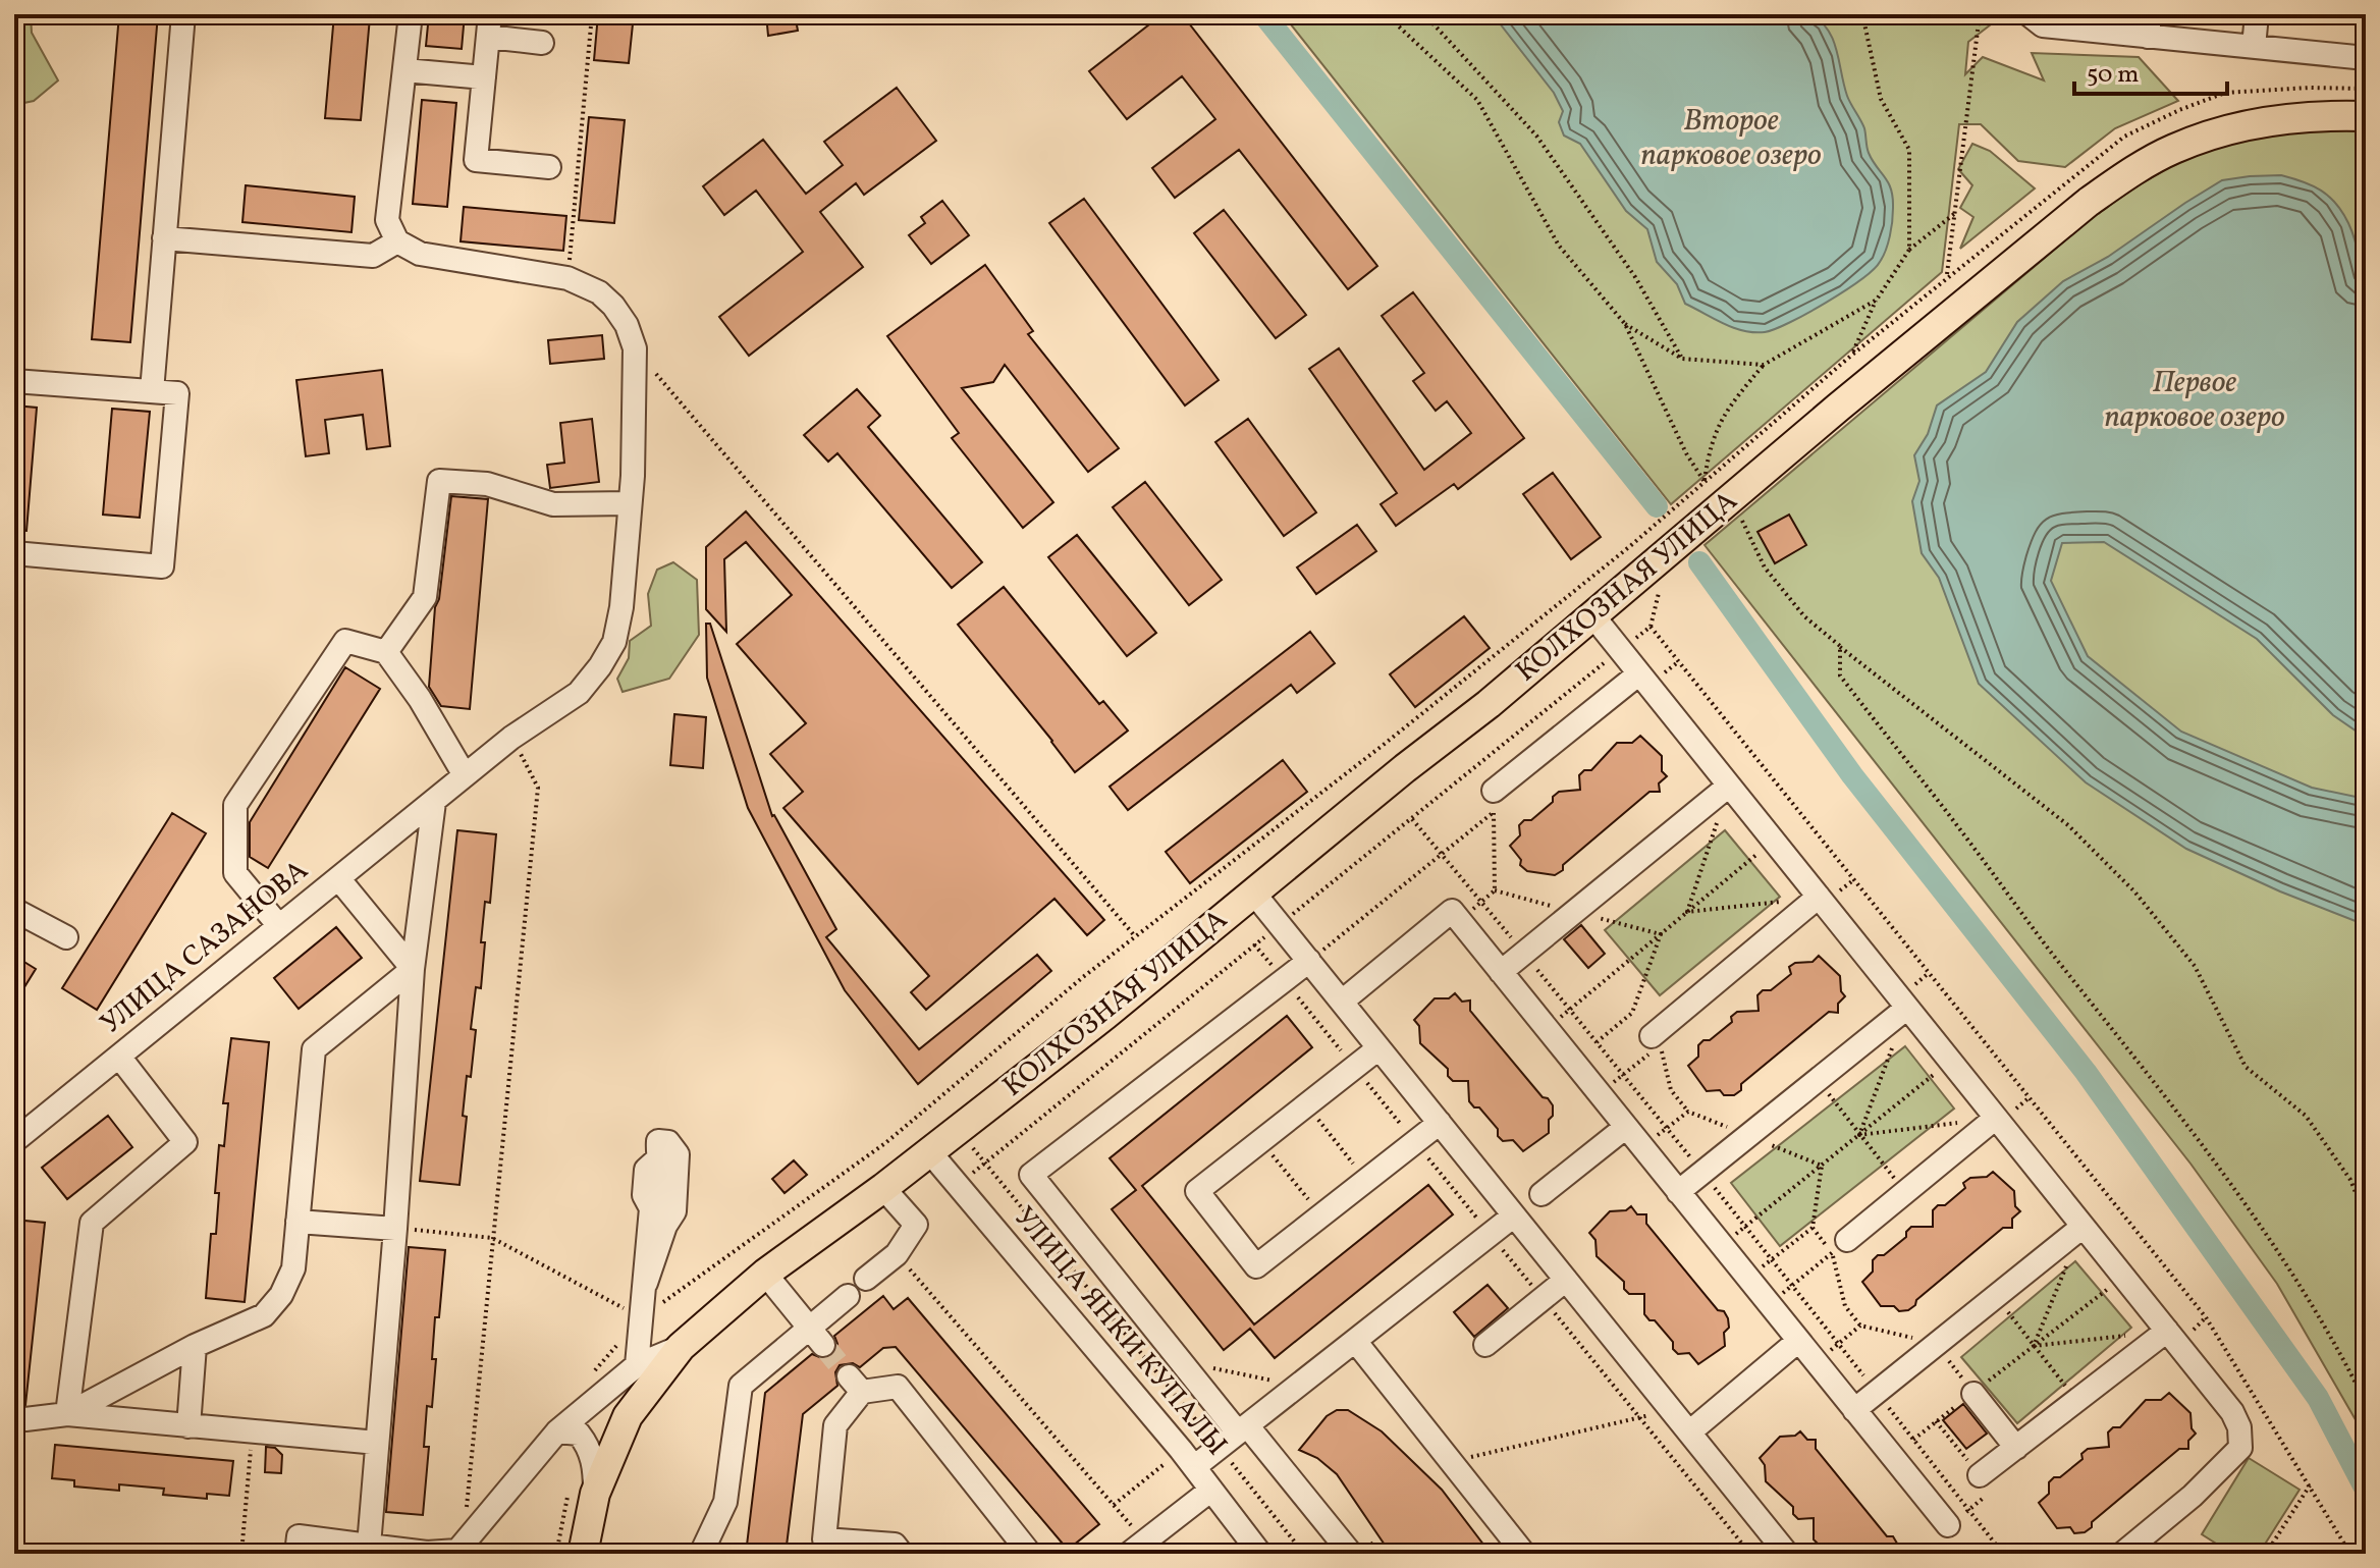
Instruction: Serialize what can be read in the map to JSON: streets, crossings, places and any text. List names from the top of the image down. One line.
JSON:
{"streets":{"main road":["КОЛХОЗНАЯ УЛИЦА"],"street":["УЛИЦА САЗАНОВА","УЛИЦА ЯНКИ КУПАЛЫ"]},"crossings":[["КОЛХОЗНАЯ УЛИЦА","УЛИЦА ЯНКИ КУПАЛЫ"]],"water":["Второе парковое озеро","Первое парковое озеро"],"scale_bar":"50 m"}
